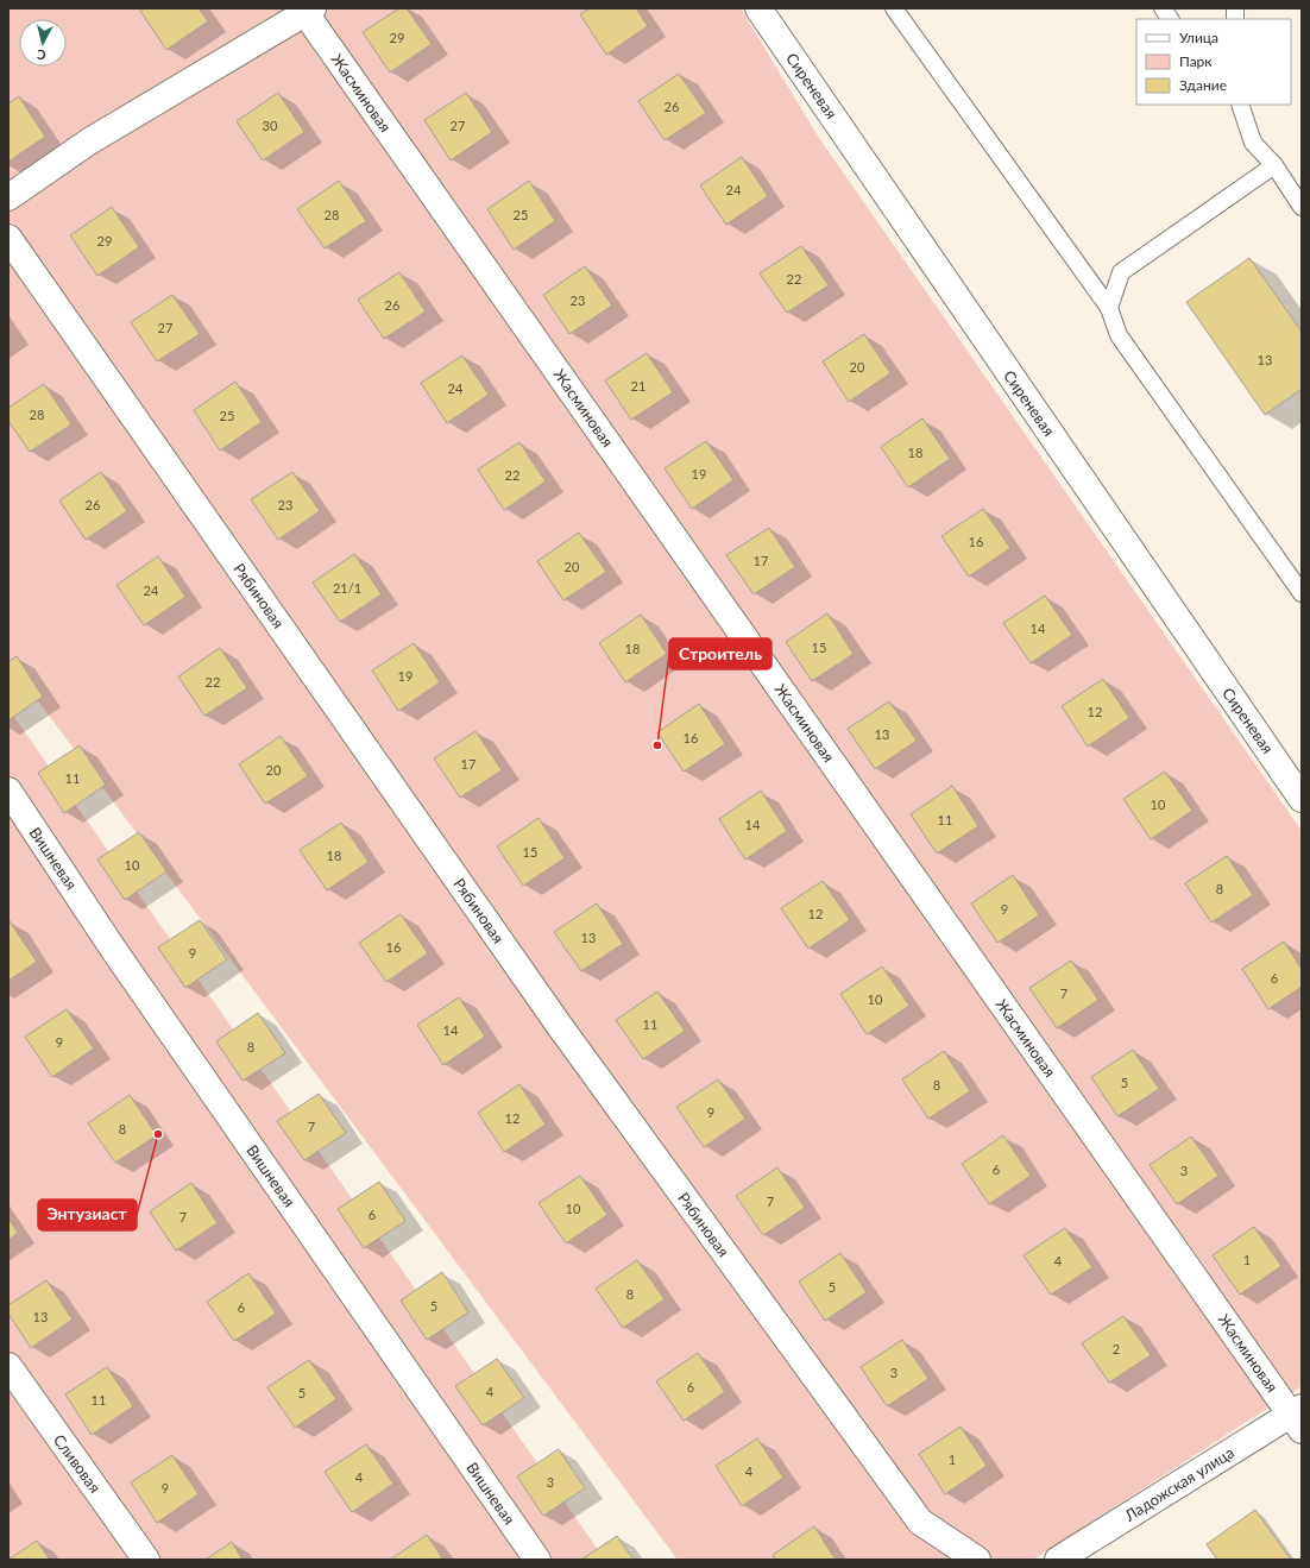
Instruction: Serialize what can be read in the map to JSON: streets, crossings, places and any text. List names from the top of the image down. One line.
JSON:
{"streets":{"street":["Сиреневая","Жасминовая","Рябиновая","Вишневая","Сливовая","Ладожская улица"]},"crossings":[["Жасминовая","Ладожская улица"]],"places":["Строитель","Энтузиаст"],"house_numbers":["29","26","30","27","24","28","25","29","22","23","26","27","13","20","21","24","28","25","18","19","22","26","23","16","17","20","21/1","24","14","15","18","19","22","12","13","16","17","20","11","10","11","14","15","18","10","8","9","12","13","16","9","6","7","10","11","14","9","8","5","8","9","12","7","8","6","3","7","10","6","7","1","4","5","8","5","6","13","2","3","6","4","5","11","1","4","4","3","9"],"legend":["Улица","Парк","Здание"],"north":"bottom"}
